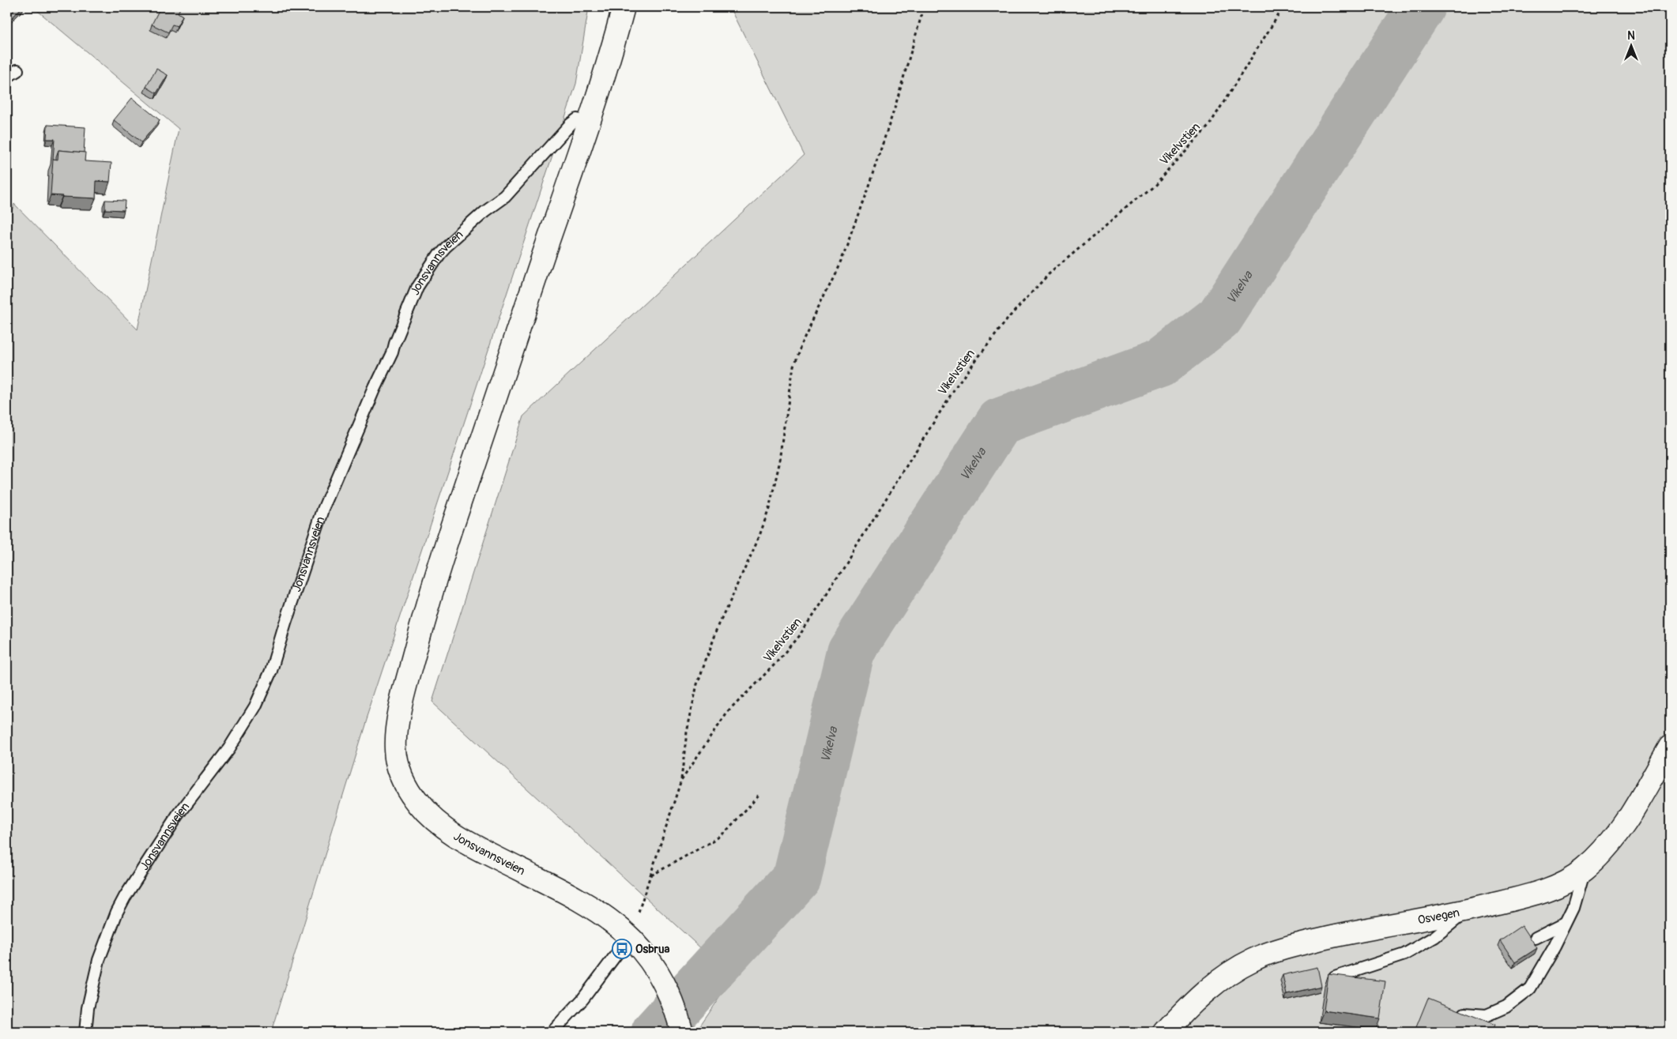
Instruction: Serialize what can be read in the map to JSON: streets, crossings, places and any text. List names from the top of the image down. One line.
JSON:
{"streets":{"main road":["Jonsvannsveien","Osvegen"],"path":["Vikelvstien"]},"crossings":[["Vikelvstien","Jonsvannsveien"]],"water":["Vikelva"],"places":{"bus stop":["Osbrua"]},"north":"top"}
